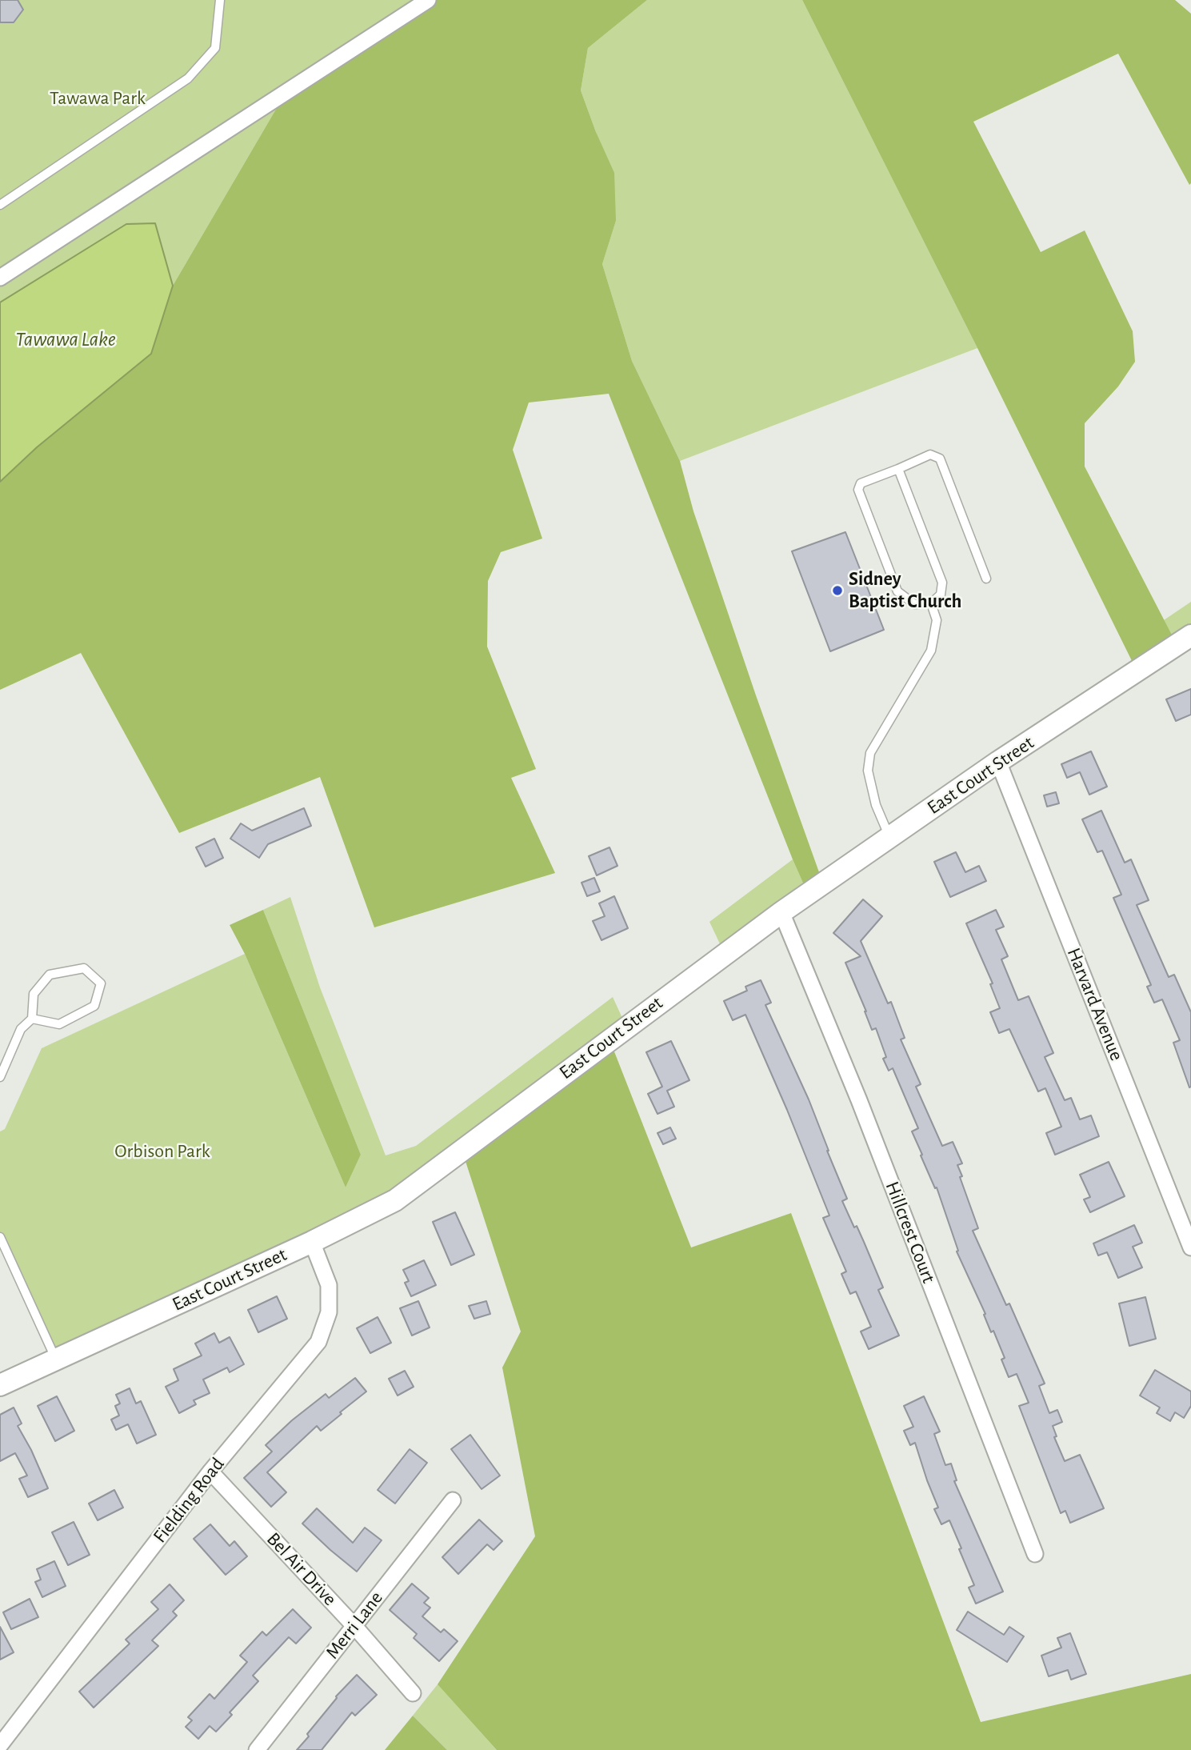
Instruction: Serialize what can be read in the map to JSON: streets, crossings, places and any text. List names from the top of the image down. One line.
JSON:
{"streets":{"main road":["East Court Street"],"street":["Harvard Avenue","Hillcrest Court","Fielding Road","Bel Air Drive","Merri Lane"]},"crossings":[["East Court Street","Harvard Avenue"],["East Court Street","Hillcrest Court"],["East Court Street","Fielding Road"],["Fielding Road","Bel Air Drive"],["Bel Air Drive","Merri Lane"]],"water":["Tawawa Lake"],"parks":["Tawawa Park","Orbison Park"],"places":["Sidney Baptist Church"]}
